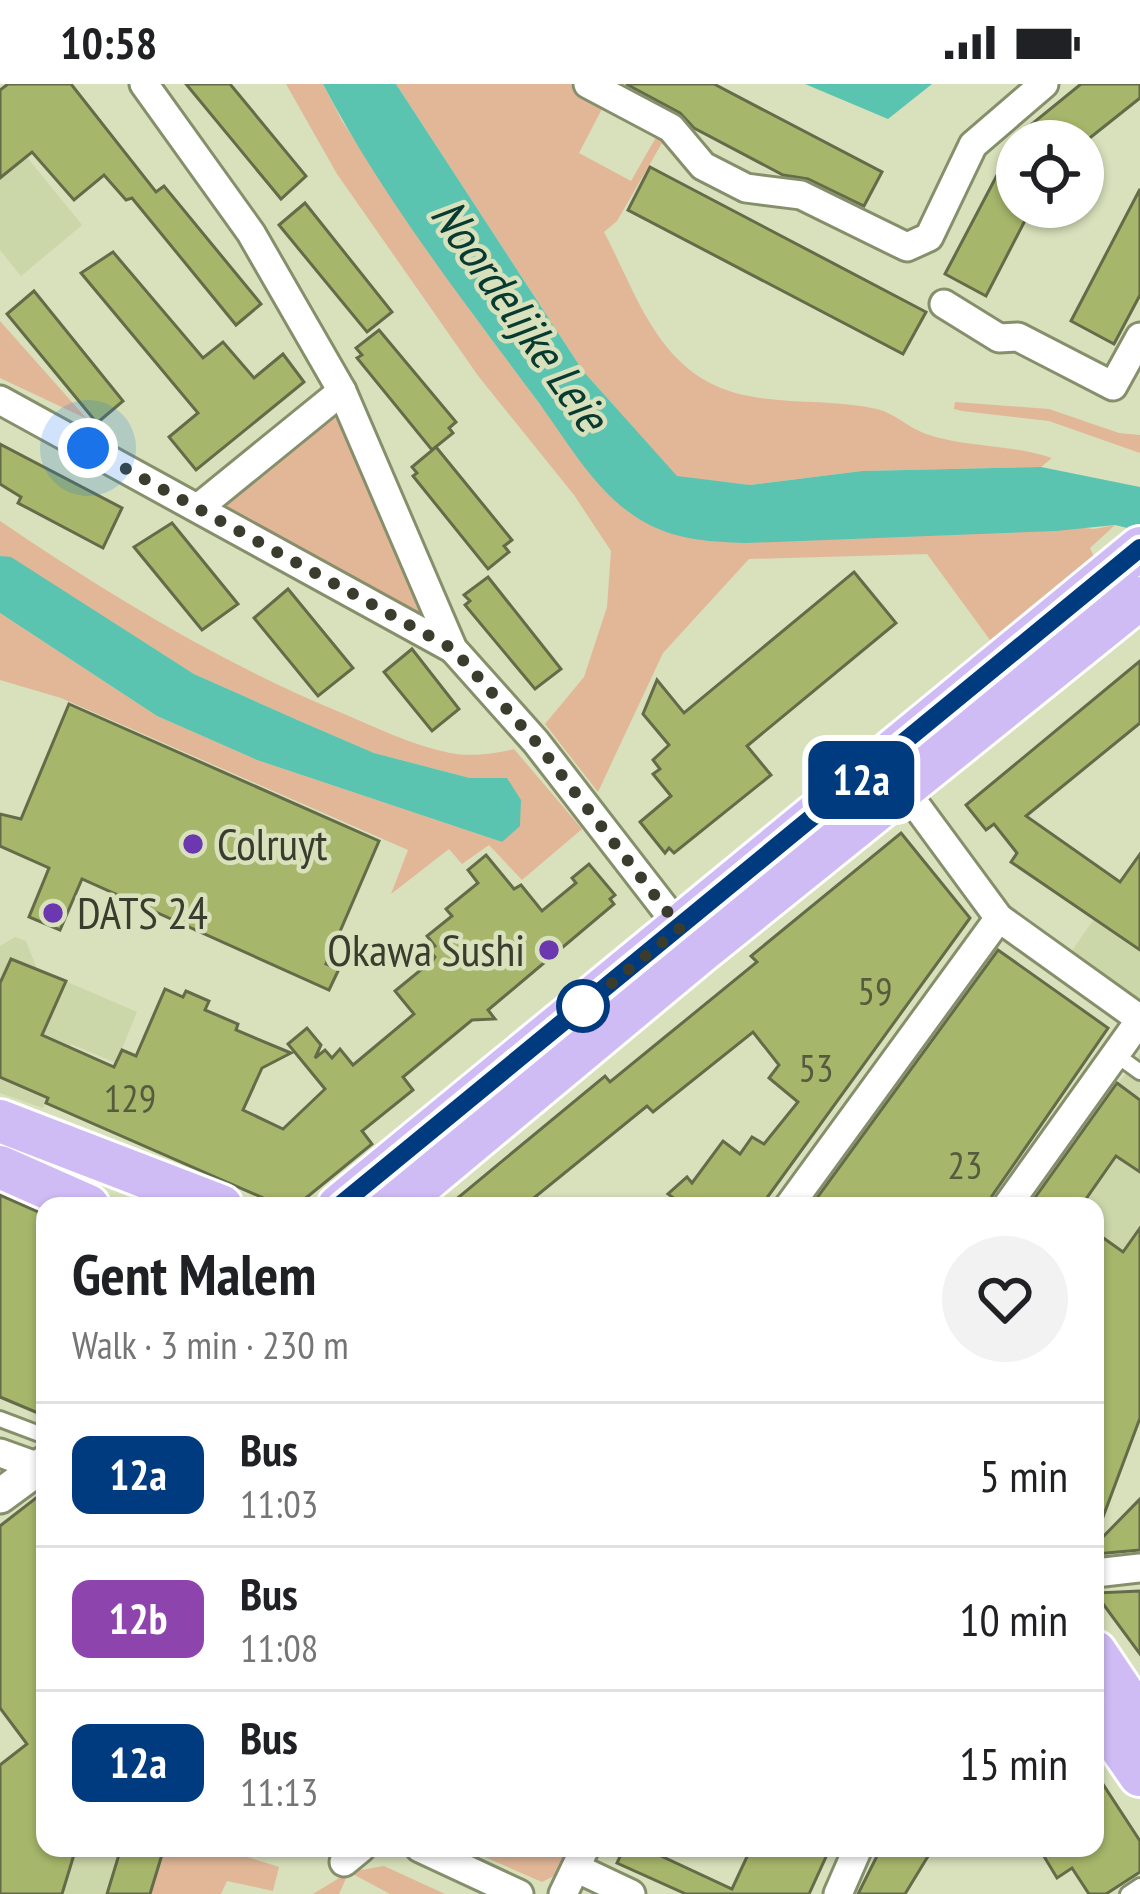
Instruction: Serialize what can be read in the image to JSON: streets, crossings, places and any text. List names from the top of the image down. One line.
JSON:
{"water":["Noordelijke Leie"],"places":["Colruyt","DATS 24","Okawa Sushi"],"lines":["bus line 12a"],"house_numbers":["59","53","129","23"],"page":{"status":"10:58","on_map":"12a","heading":["Gent Malem","Walk · 3 min · 230 m"],"list":[{"mark":"12a","name":"Bus","note":"11:03","value":"5 min"},{"mark":"12b","name":"Bus","note":"11:08","value":"10 min"},{"mark":"12a","name":"Bus","note":"11:13","value":"15 min"}]}}
